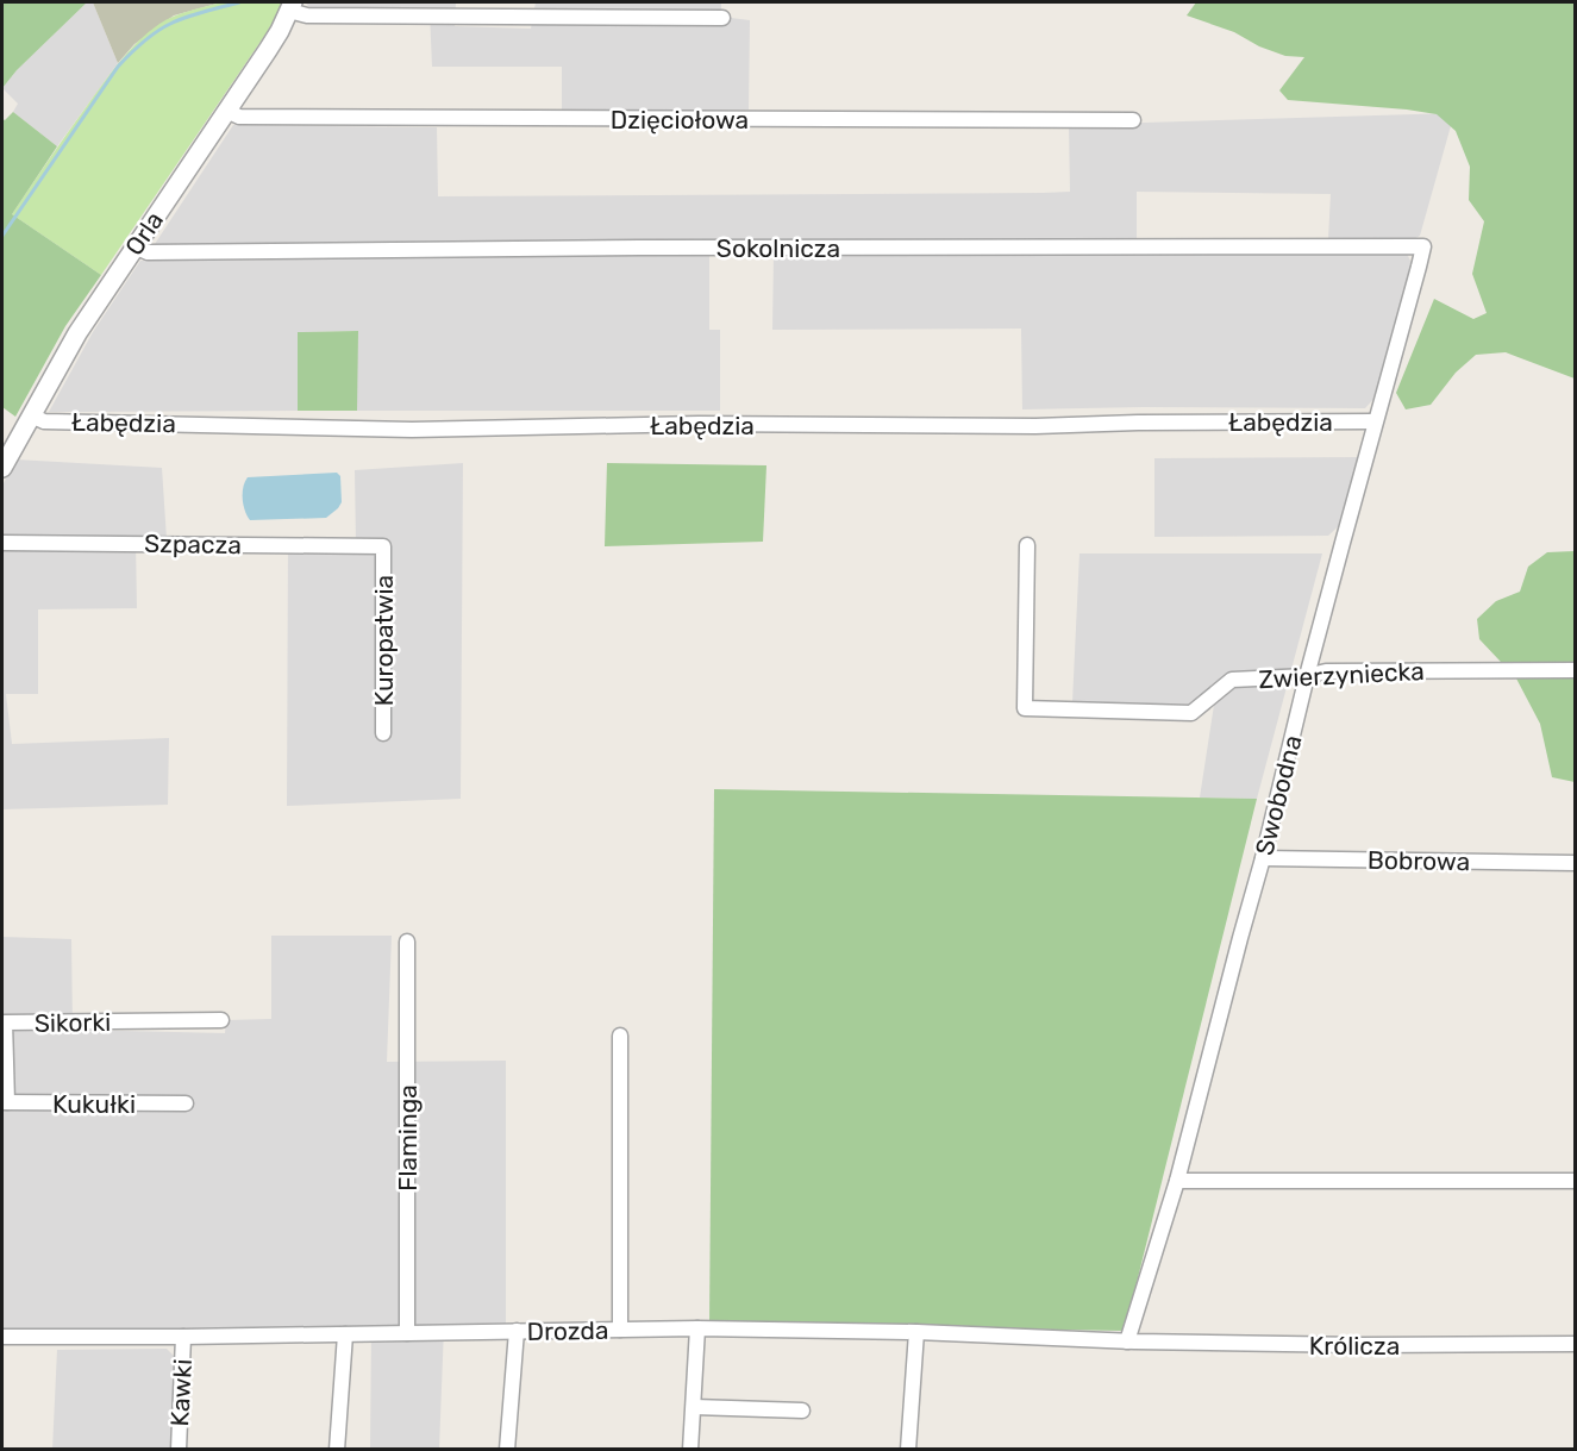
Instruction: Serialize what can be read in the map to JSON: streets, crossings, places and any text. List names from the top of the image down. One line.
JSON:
{"streets":{"street":["Dzięciołowa","Orla","Sokolnicza","Łabędzia","Szpacza","Kuropatwia","Zwierzyniecka","Swobodna","Bobrowa","Sikorki","Kukułki","Flaminga","Drozda","Królicza","Kawki"]},"crossings":[["Dzięciołowa","Orla"],["Orla","Sokolnicza"],["Orla","Łabędzia"],["Sokolnicza","Swobodna"],["Łabędzia","Swobodna"],["Szpacza","Kuropatwia"],["Zwierzyniecka","Swobodna"],["Swobodna","Bobrowa"],["Swobodna","Drozda"],["Swobodna","Królicza"],["Sikorki","Kukułki"],["Flaminga","Drozda"],["Drozda","Królicza"],["Drozda","Kawki"]]}
